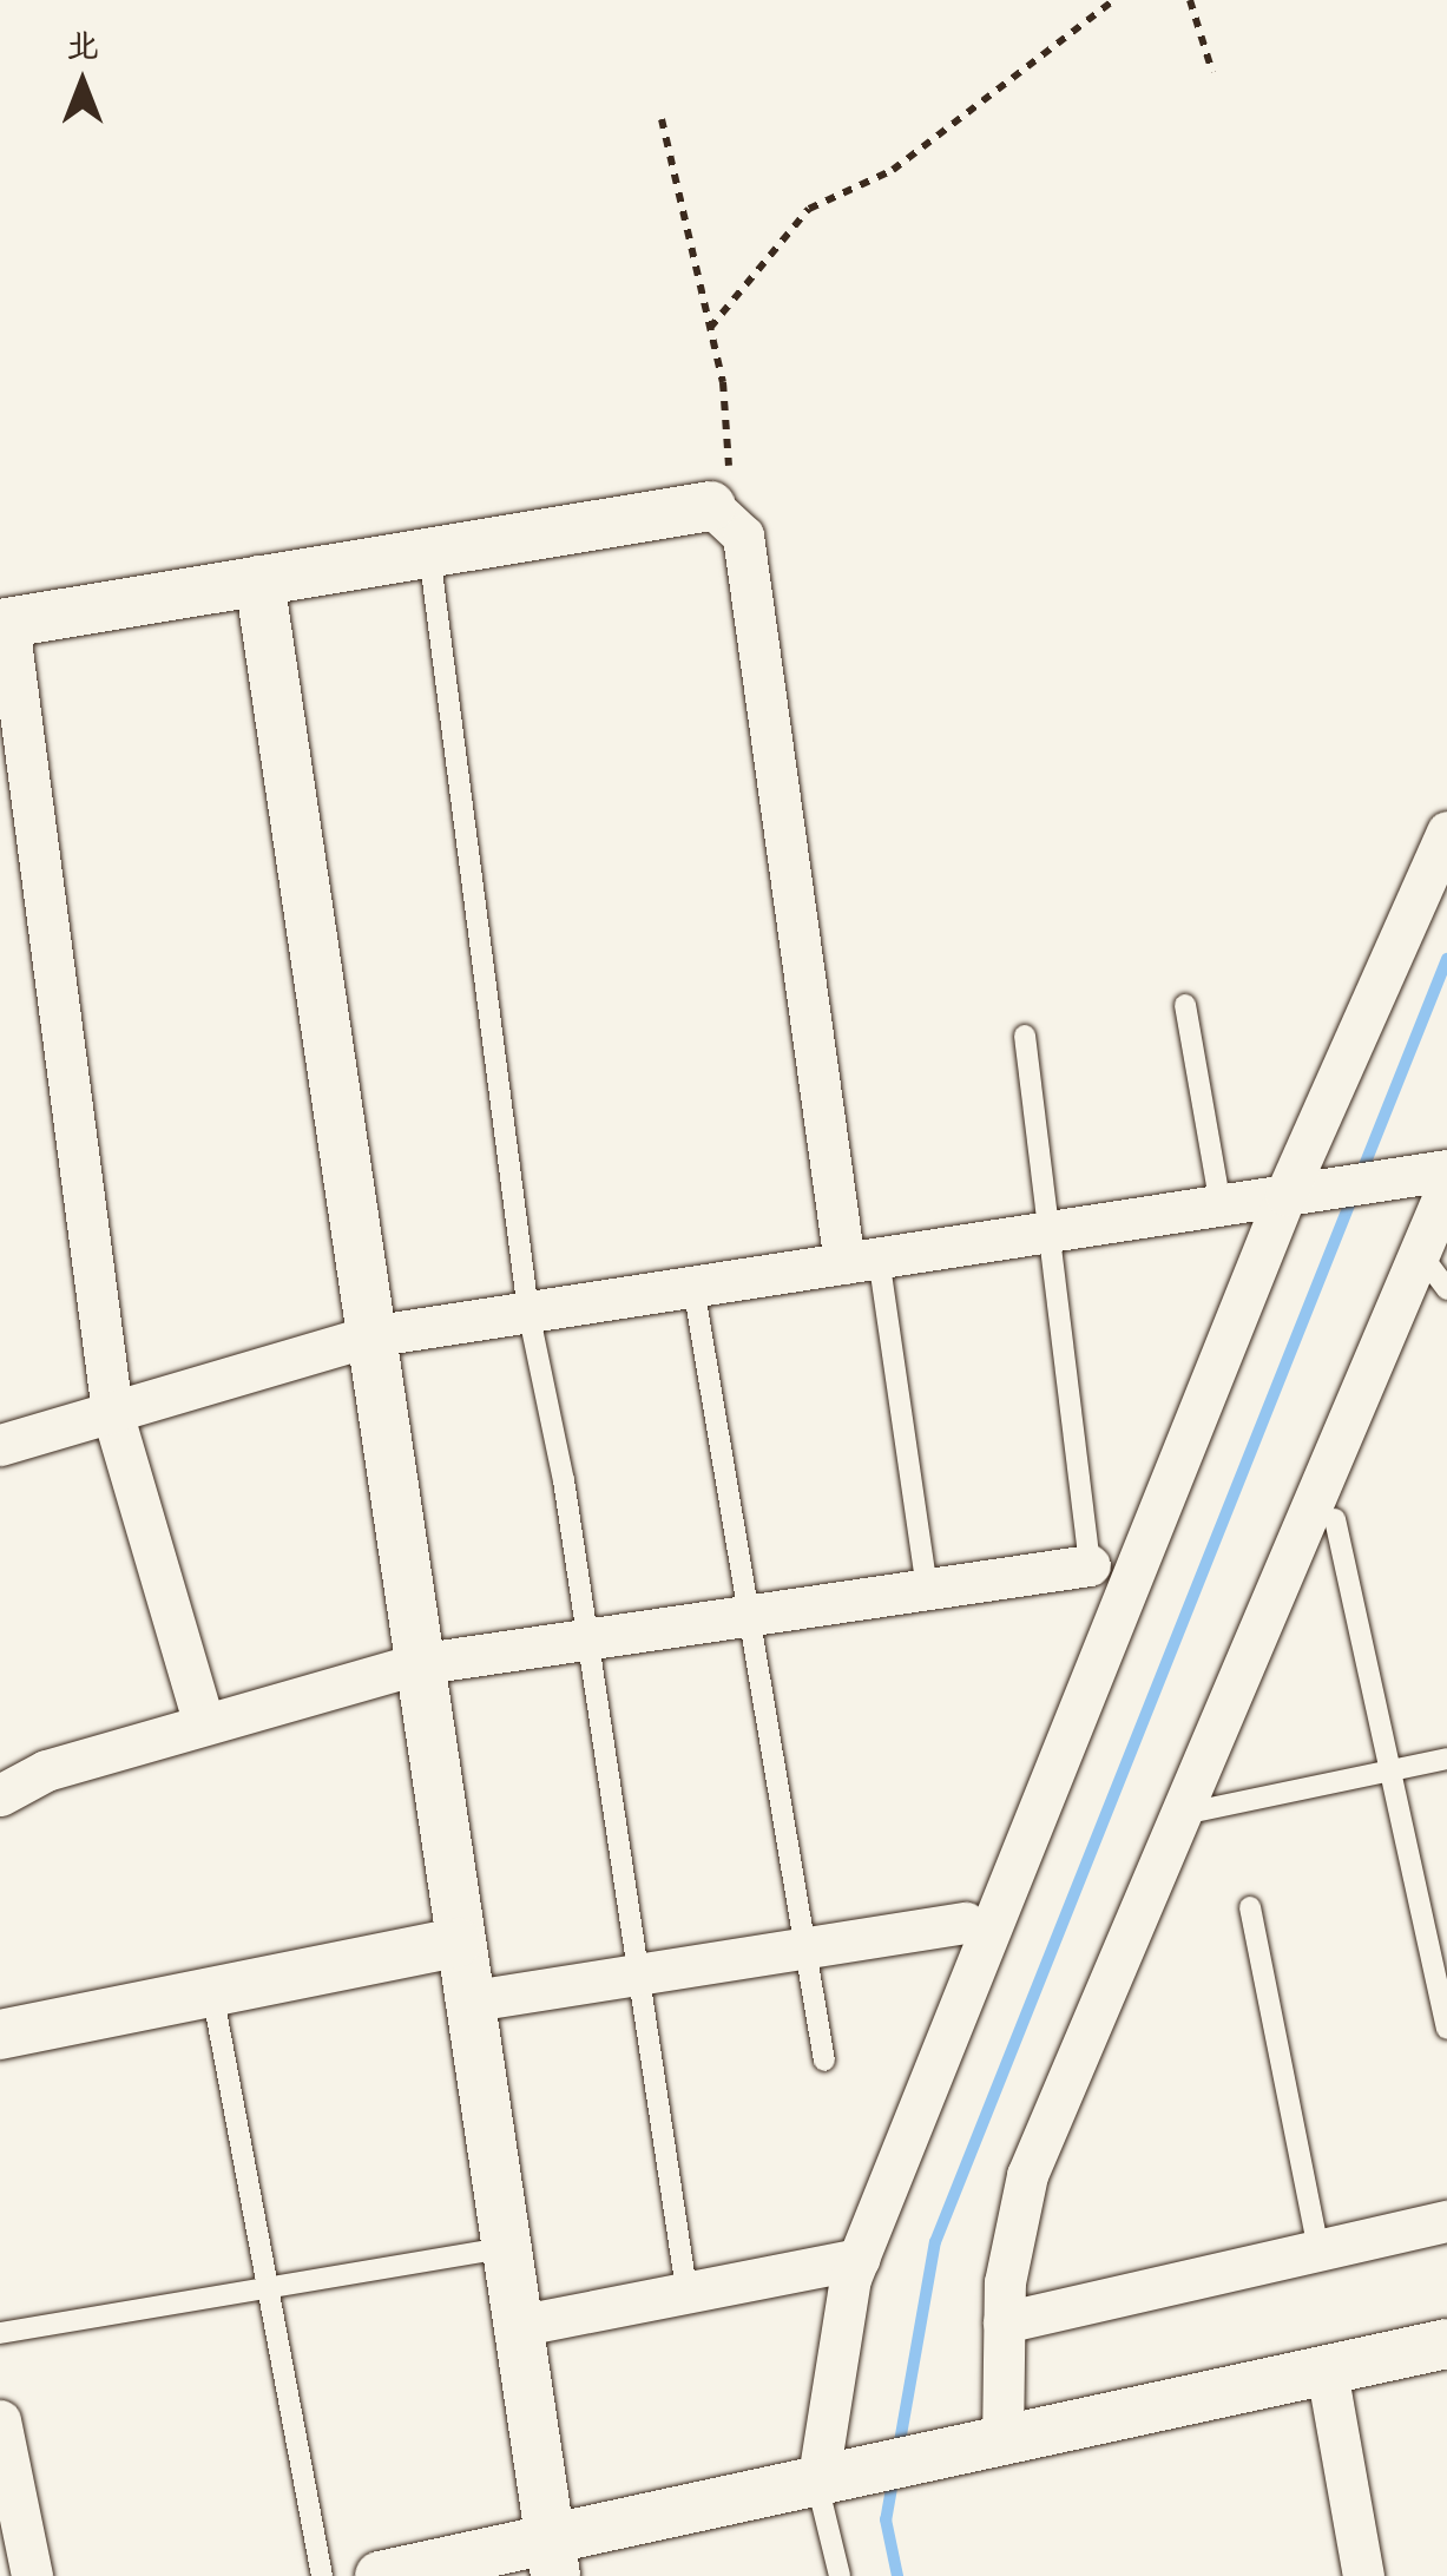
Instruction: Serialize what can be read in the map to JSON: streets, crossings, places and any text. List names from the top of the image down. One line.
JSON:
{"north":"top"}
